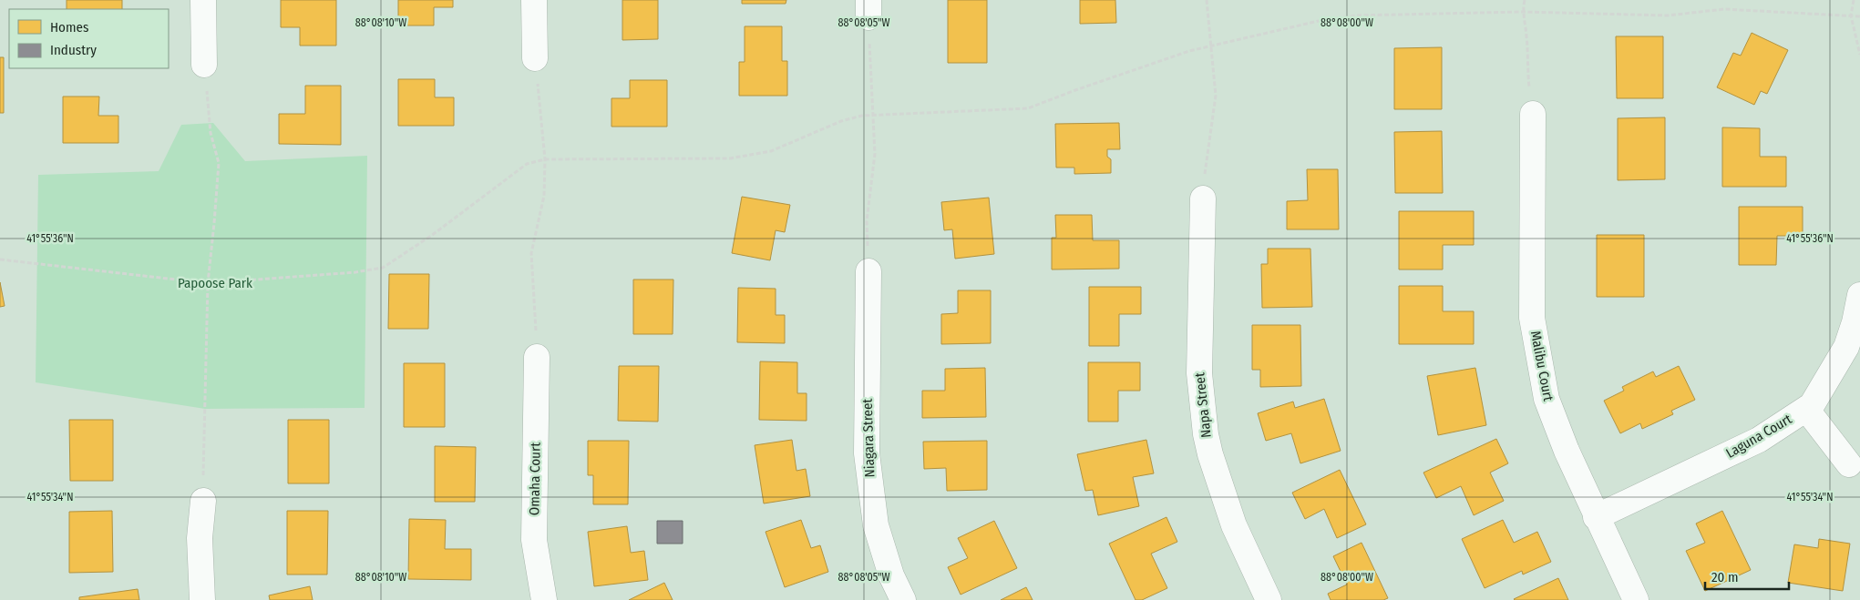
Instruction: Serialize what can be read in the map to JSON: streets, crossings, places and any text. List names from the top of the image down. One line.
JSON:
{"streets":{"street":["Malibu Court","Napa Street","Laguna Court","Niagara Street","Omaha Court"]},"crossings":[["Malibu Court","Laguna Court"]],"parks":["Papoose Park"],"legend":["Homes","Industry"],"scale_bar":"20 m","coordinates":["88°08'10\"W","88°08'05\"W","88°08'00\"W","41°55'36\"N","41°55'34\"N"]}
